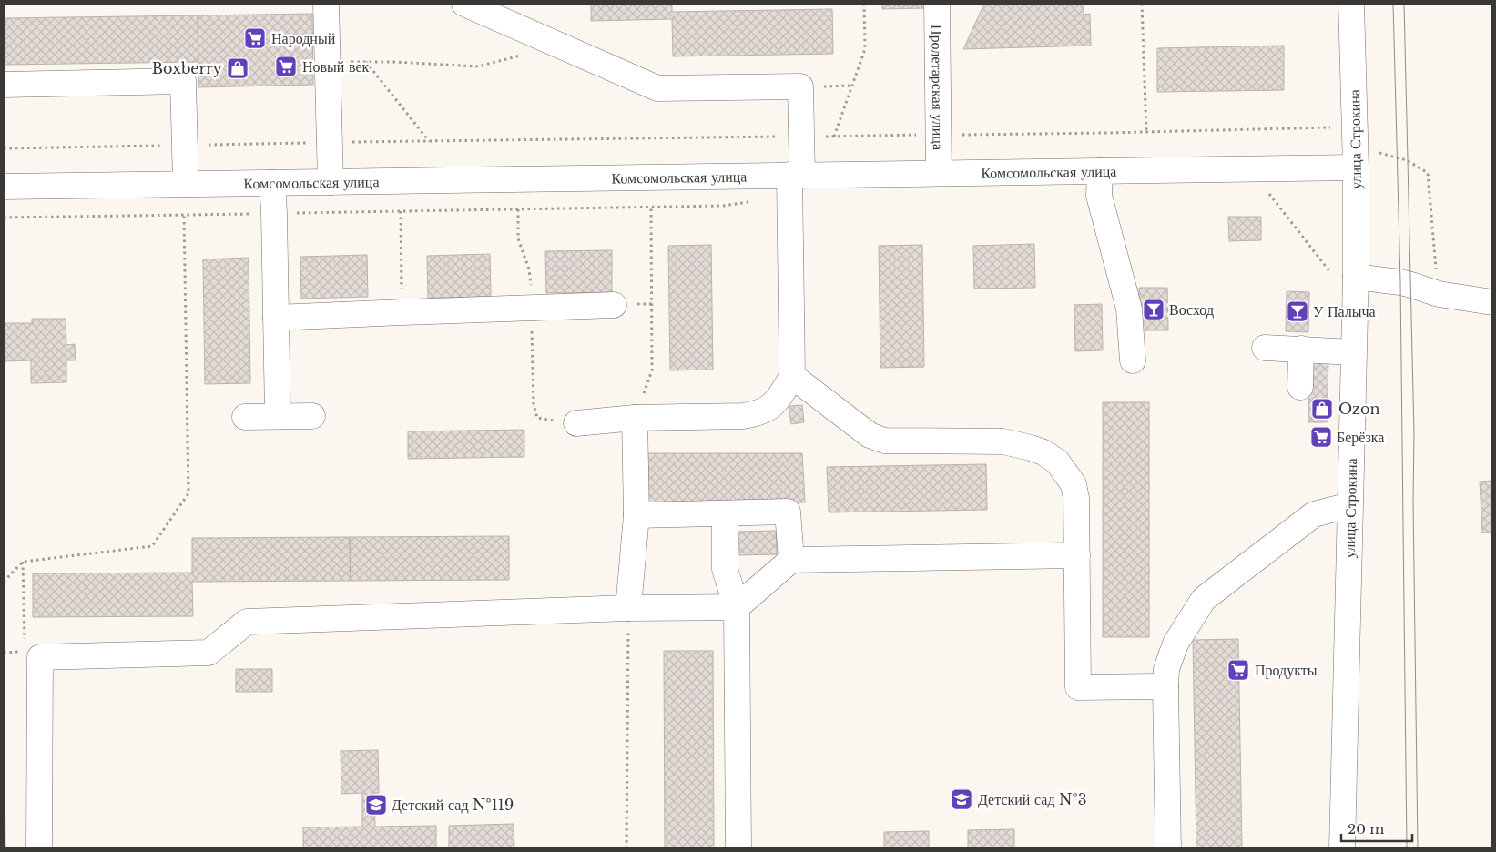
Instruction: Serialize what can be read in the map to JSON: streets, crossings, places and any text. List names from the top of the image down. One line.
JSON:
{"streets":{"street":["Пролетарская улица","улица Строкина","Комсомольская улица"]},"crossings":[["Пролетарская улица","Комсомольская улица"],["улица Строкина","Комсомольская улица"]],"places":{"supermarket":["Народный","Новый век","Берёзка","Продукты"],"shop":["Boxberry","Ozon"],"bar":["Восход","У Палыча"],"school or university":["Детский сад №3","Детский сад №119"]},"scale_bar":"20 m"}
